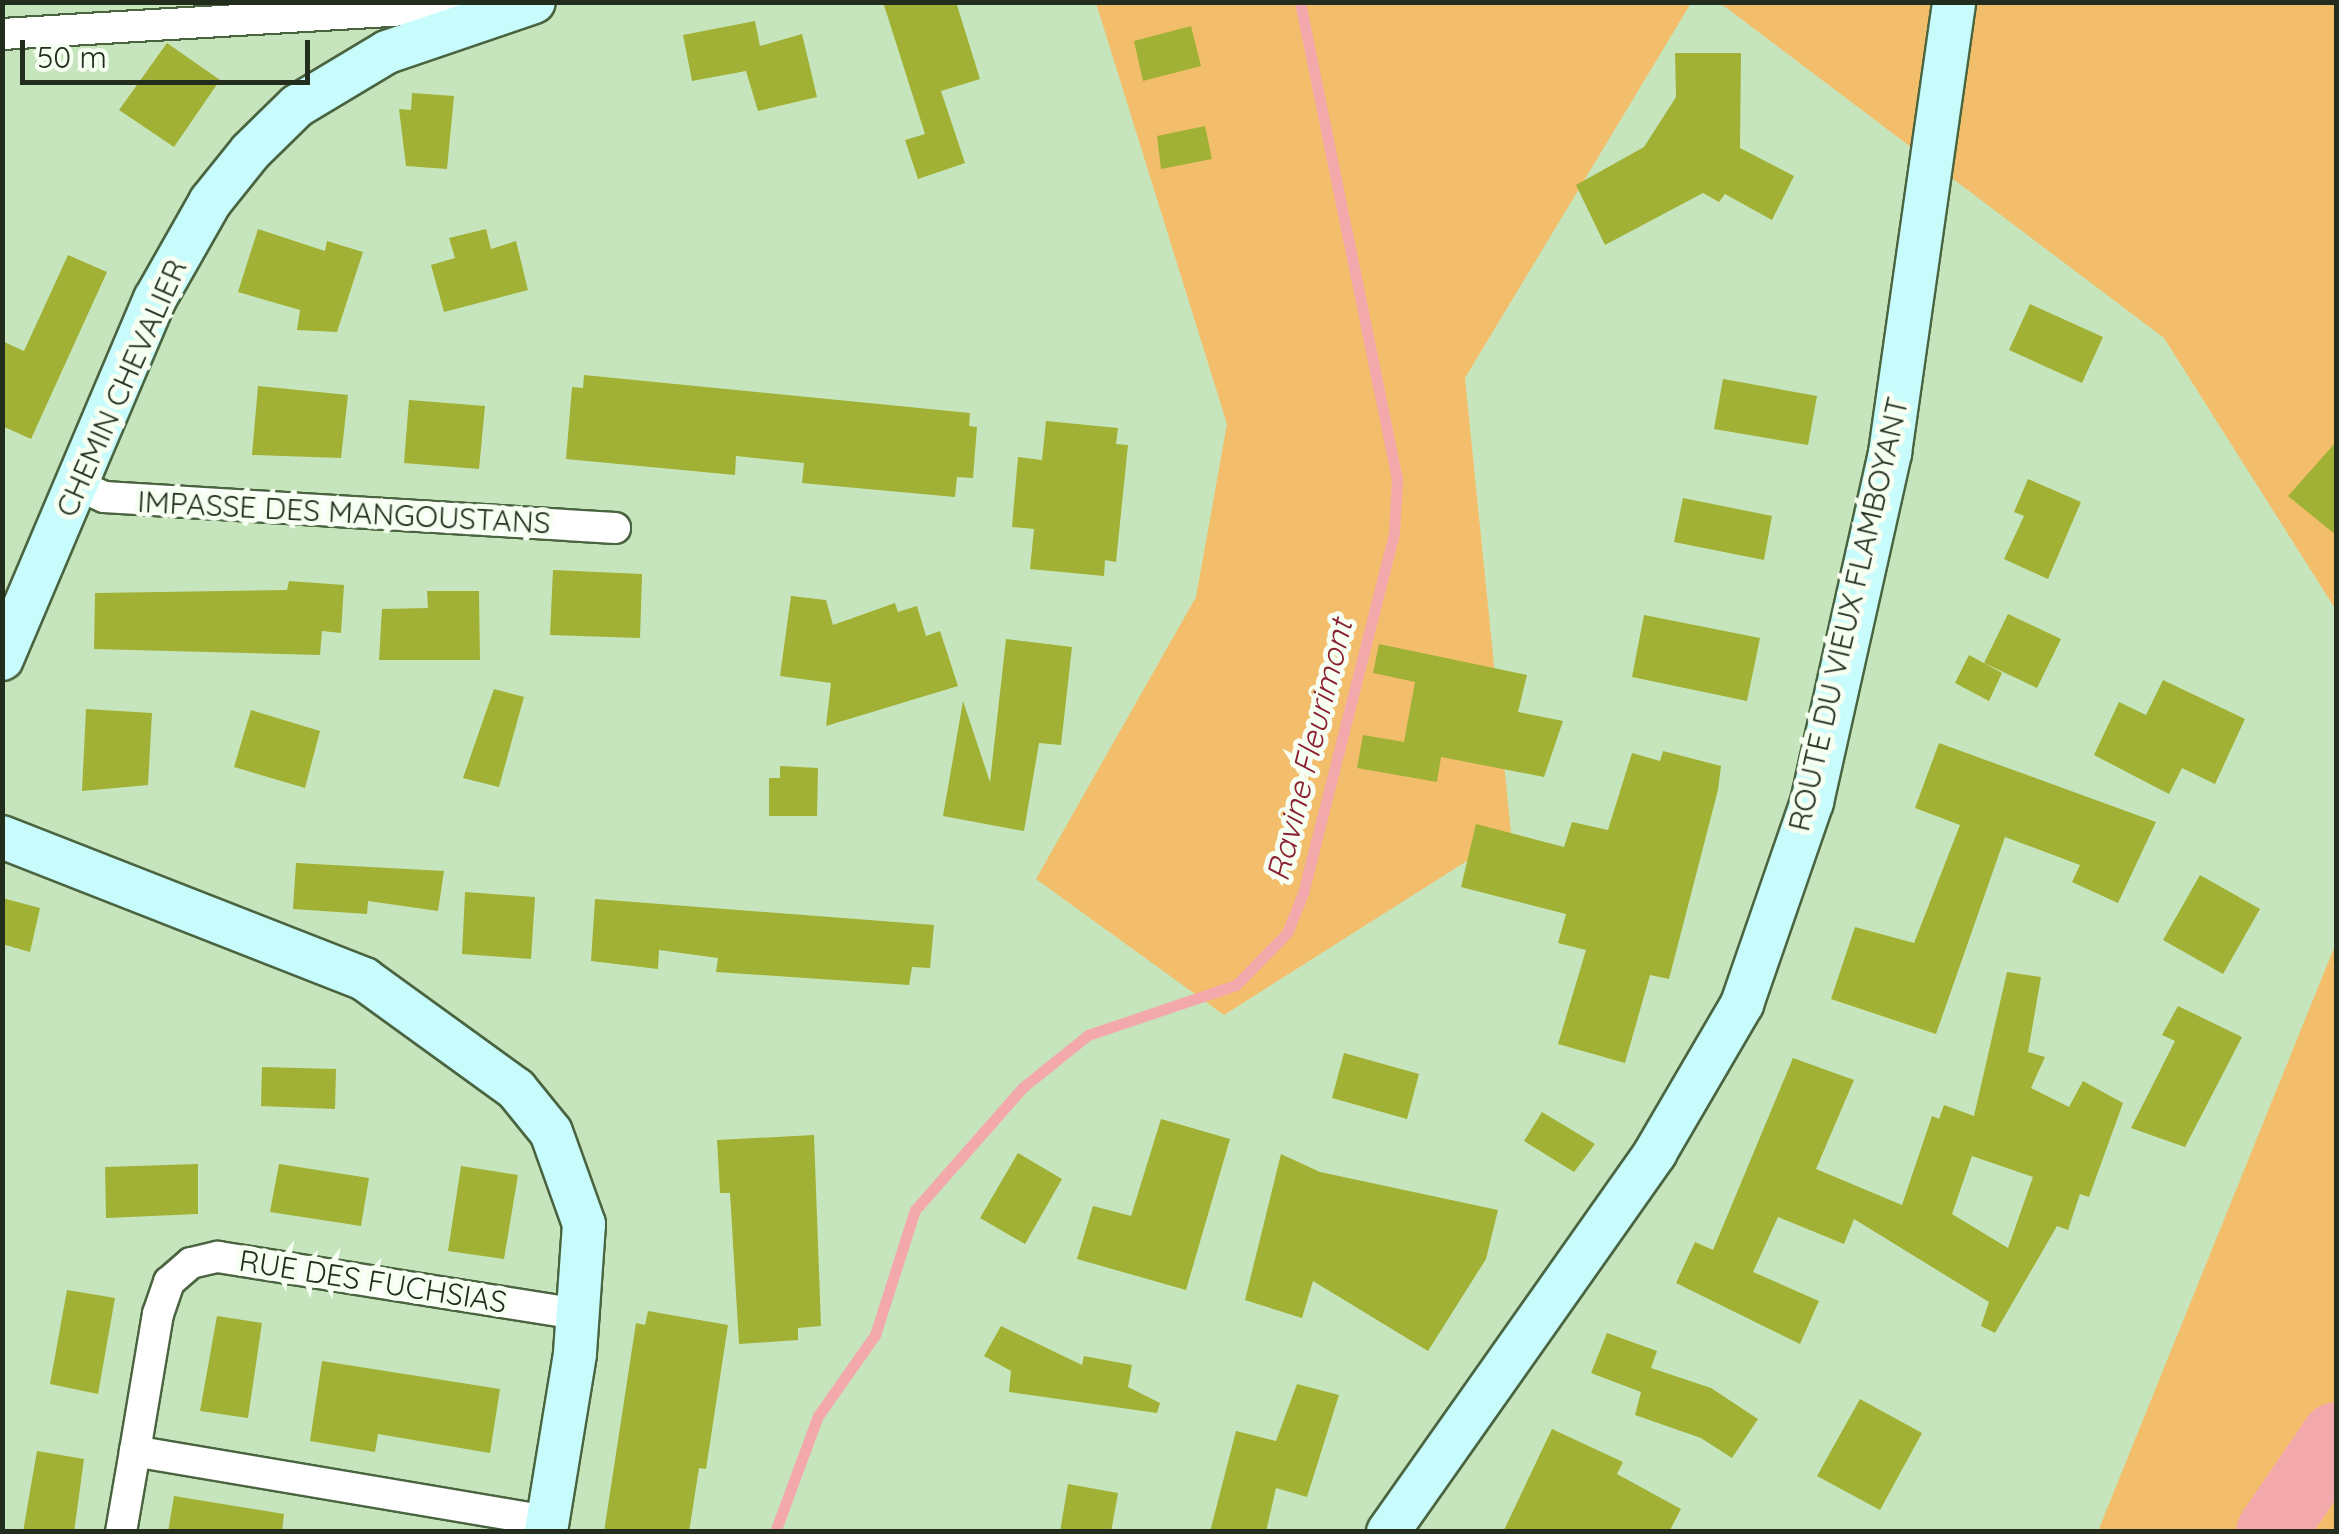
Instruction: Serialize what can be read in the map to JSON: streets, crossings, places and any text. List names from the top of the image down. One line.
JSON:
{"streets":{"street":["CHEMIN CHEVALIER","IMPASSE DES MANGOUSTANS","ROUTE DU VIEUX FLAMBOYANT","RUE DES FUCHSIAS"]},"crossings":[["CHEMIN CHEVALIER","IMPASSE DES MANGOUSTANS"]],"water":["Ravine Fleurimont"],"scale_bar":"50 m"}
